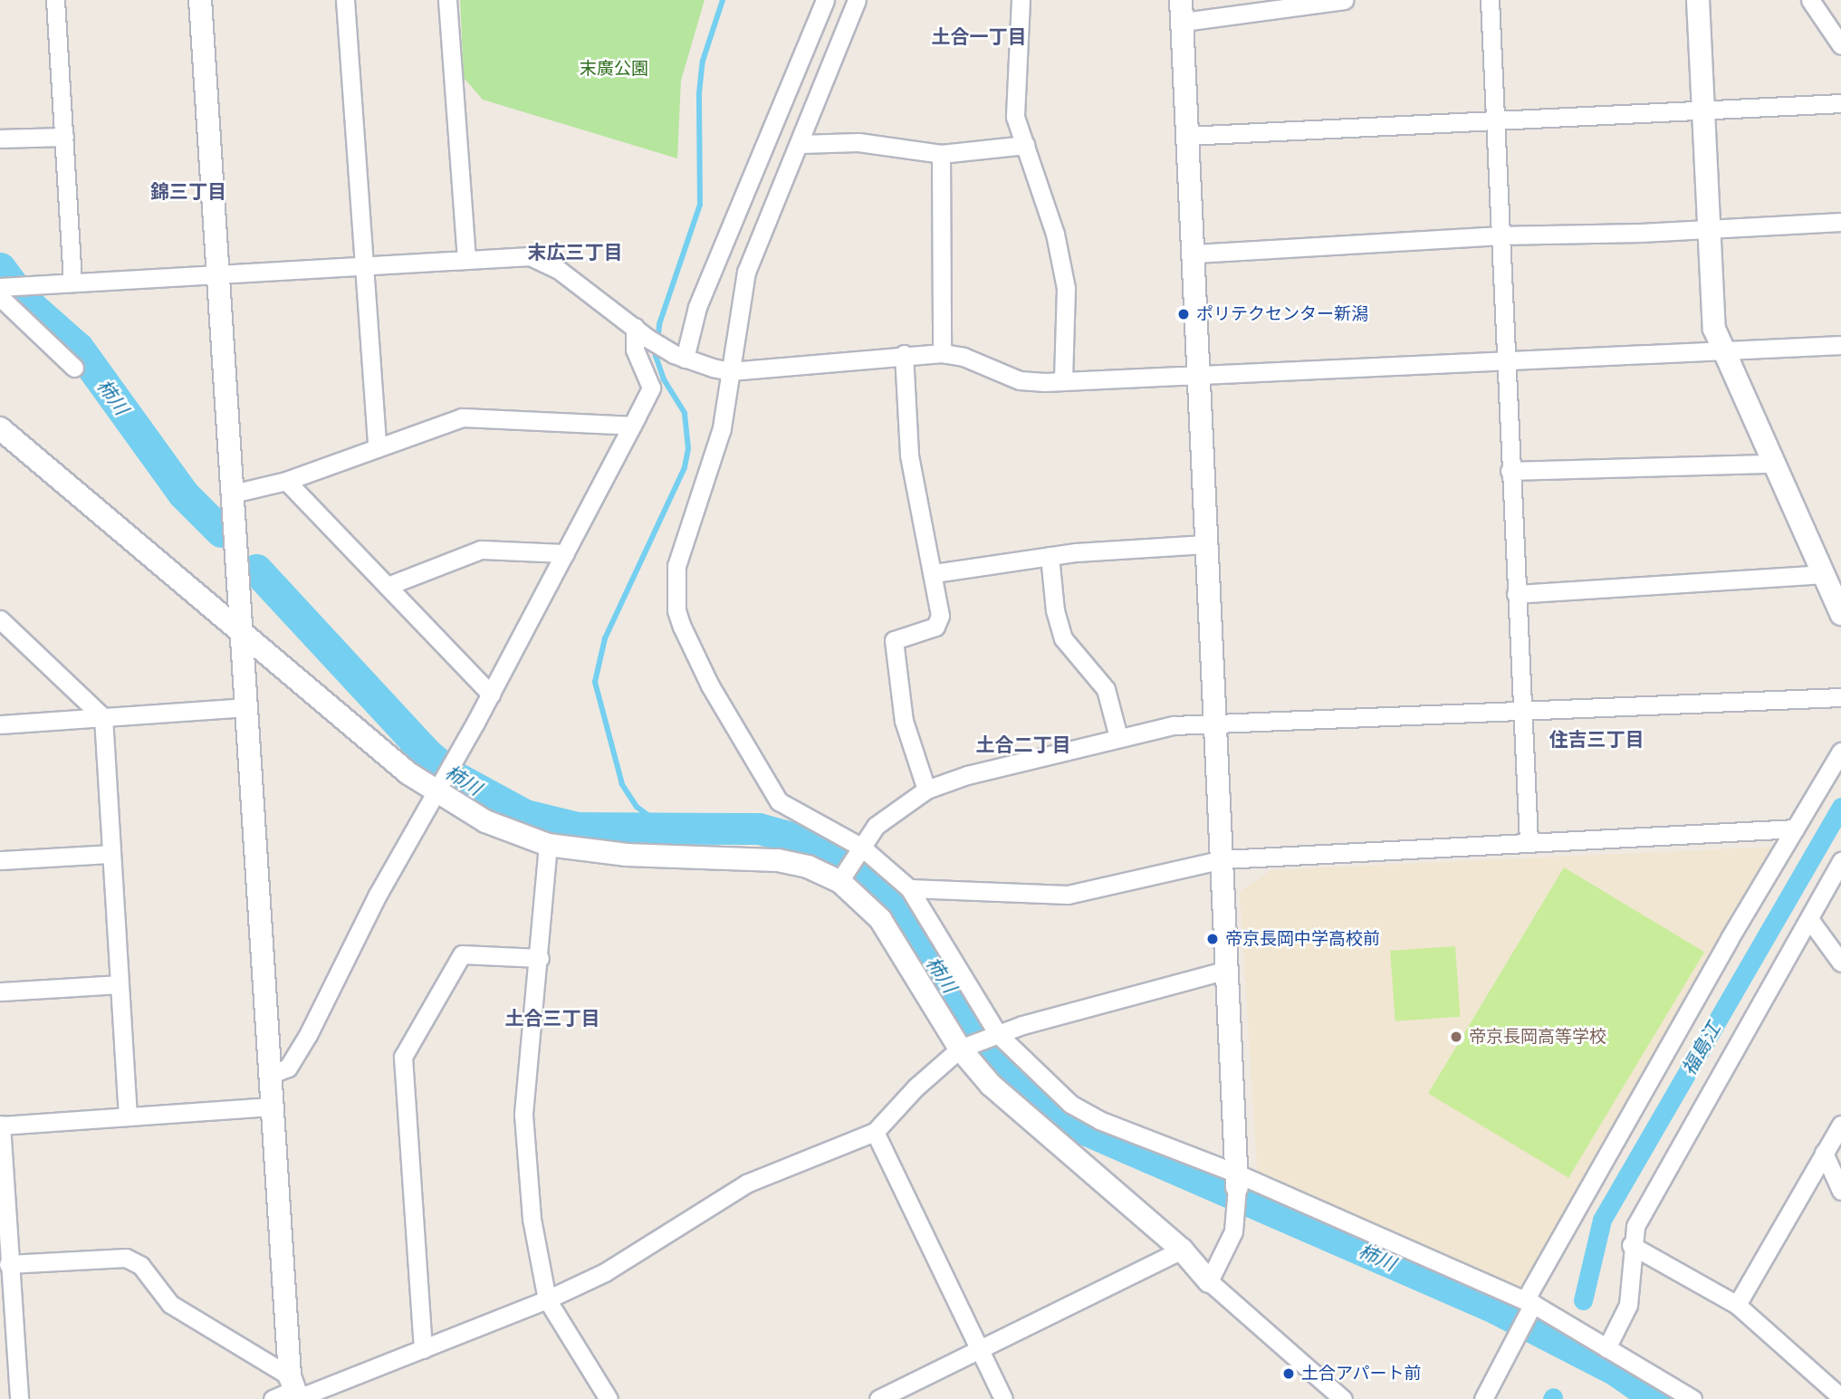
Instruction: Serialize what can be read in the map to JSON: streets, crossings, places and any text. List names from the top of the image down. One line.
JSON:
{"districts":["土合一丁目","錦三丁目","末広三丁目","住吉三丁目","土合二丁目","土合三丁目"],"water":["柿川","福島江"],"parks":["末廣公園"],"places":["ポリテクセンター新潟","帝京長岡中学高校前","帝京長岡高等学校","土合アパート前"]}
